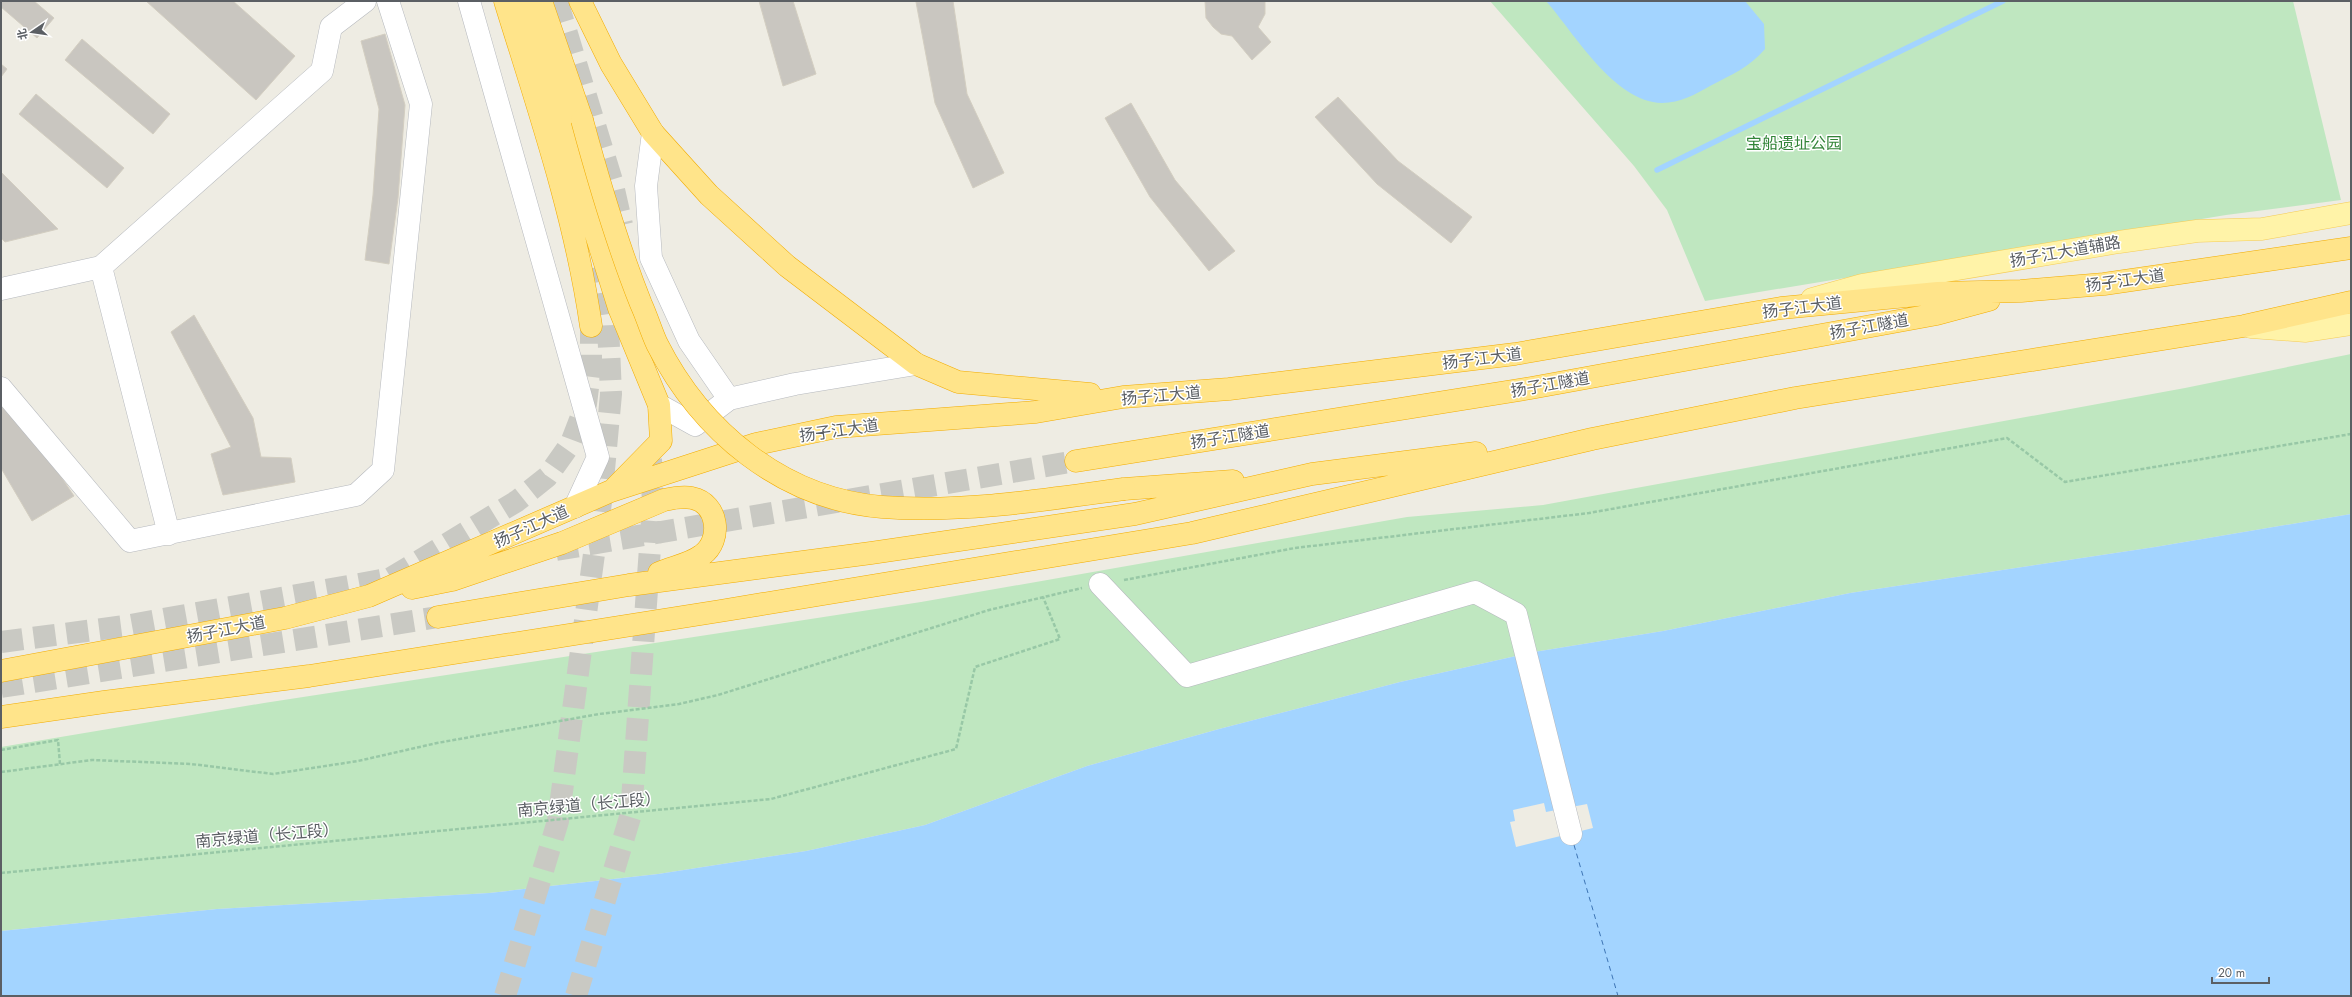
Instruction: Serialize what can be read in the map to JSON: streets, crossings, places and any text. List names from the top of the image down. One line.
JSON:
{"streets":{"highway":["扬子江大道","扬子江隧道"],"main road":["扬子江大道辅路"],"path":["南京绿道（长江段）"]},"crossings":[["扬子江大道辅路","扬子江大道"],["扬子江大道","扬子江隧道"]],"parks":["宝船遗址公园"],"scale_bar":"20 m","north":"left"}
